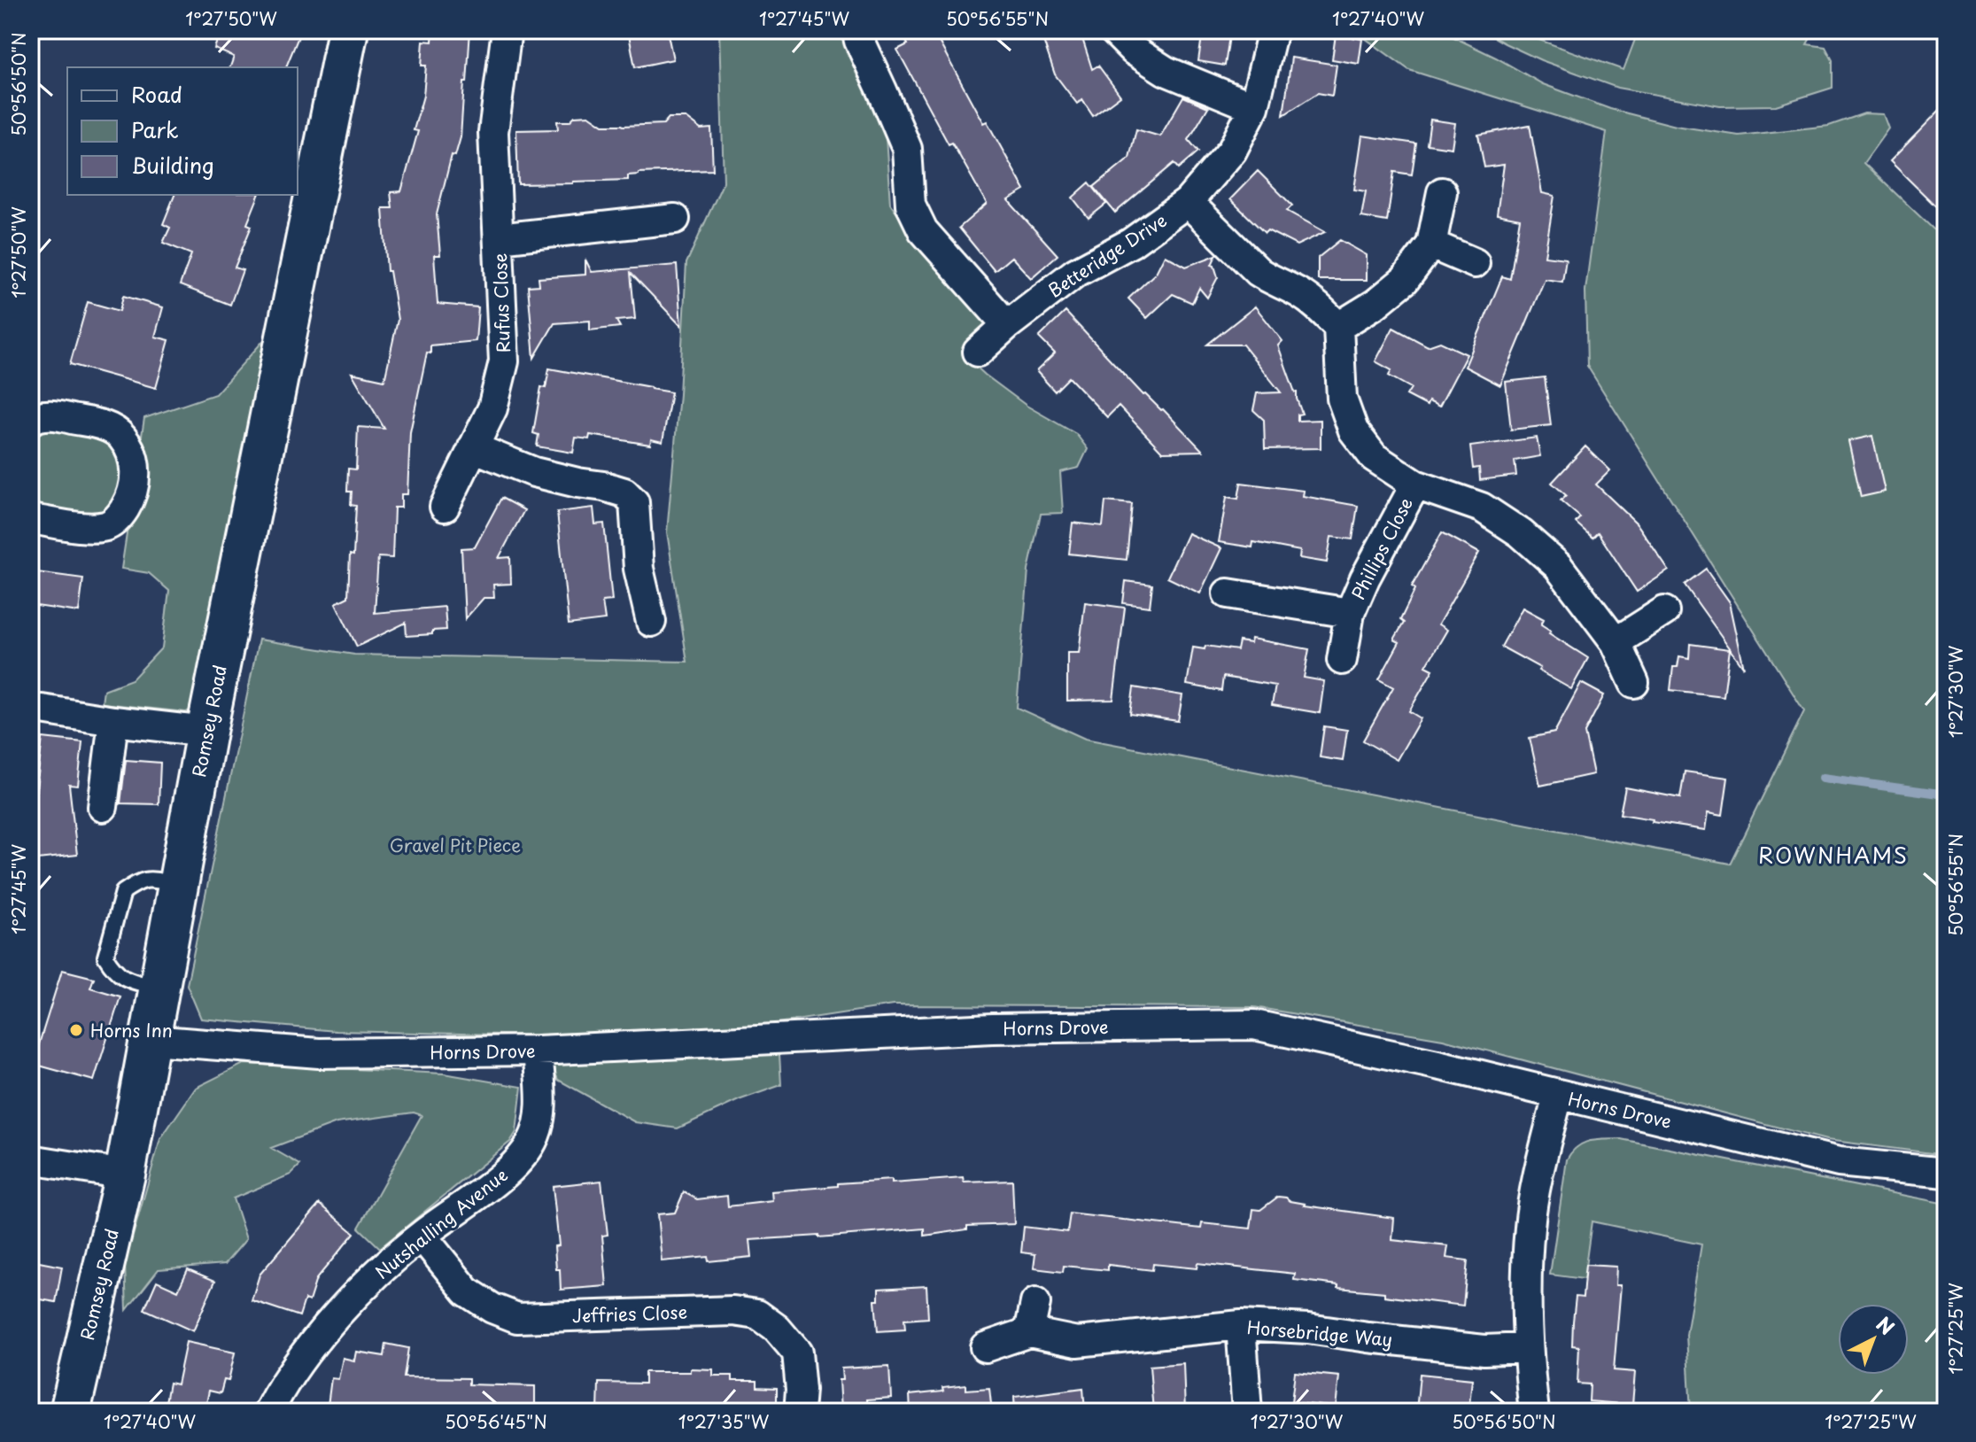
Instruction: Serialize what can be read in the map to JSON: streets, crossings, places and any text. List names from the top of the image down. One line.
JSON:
{"streets":{"main road":["Romsey Road"],"street":["Betteridge Drive","Rufus Close","Phillips Close","Horns Drove","Nutshalling Avenue","Jeffries Close","Horsebridge Way"]},"crossings":[["Romsey Road","Horns Drove"],["Horns Drove","Nutshalling Avenue"],["Nutshalling Avenue","Jeffries Close"]],"districts":["ROWNHAMS"],"parks":["Gravel Pit Piece"],"places":["Horns Inn"],"legend":["Road","Park","Building"],"north":"top right","coordinates":["1°27'50\"W","1°27'45\"W","50°56'55\"N","1°27'40\"W","50°56'50\"N","1°27'30\"W","1°27'25\"W","50°56'45\"N","1°27'35\"W"]}
